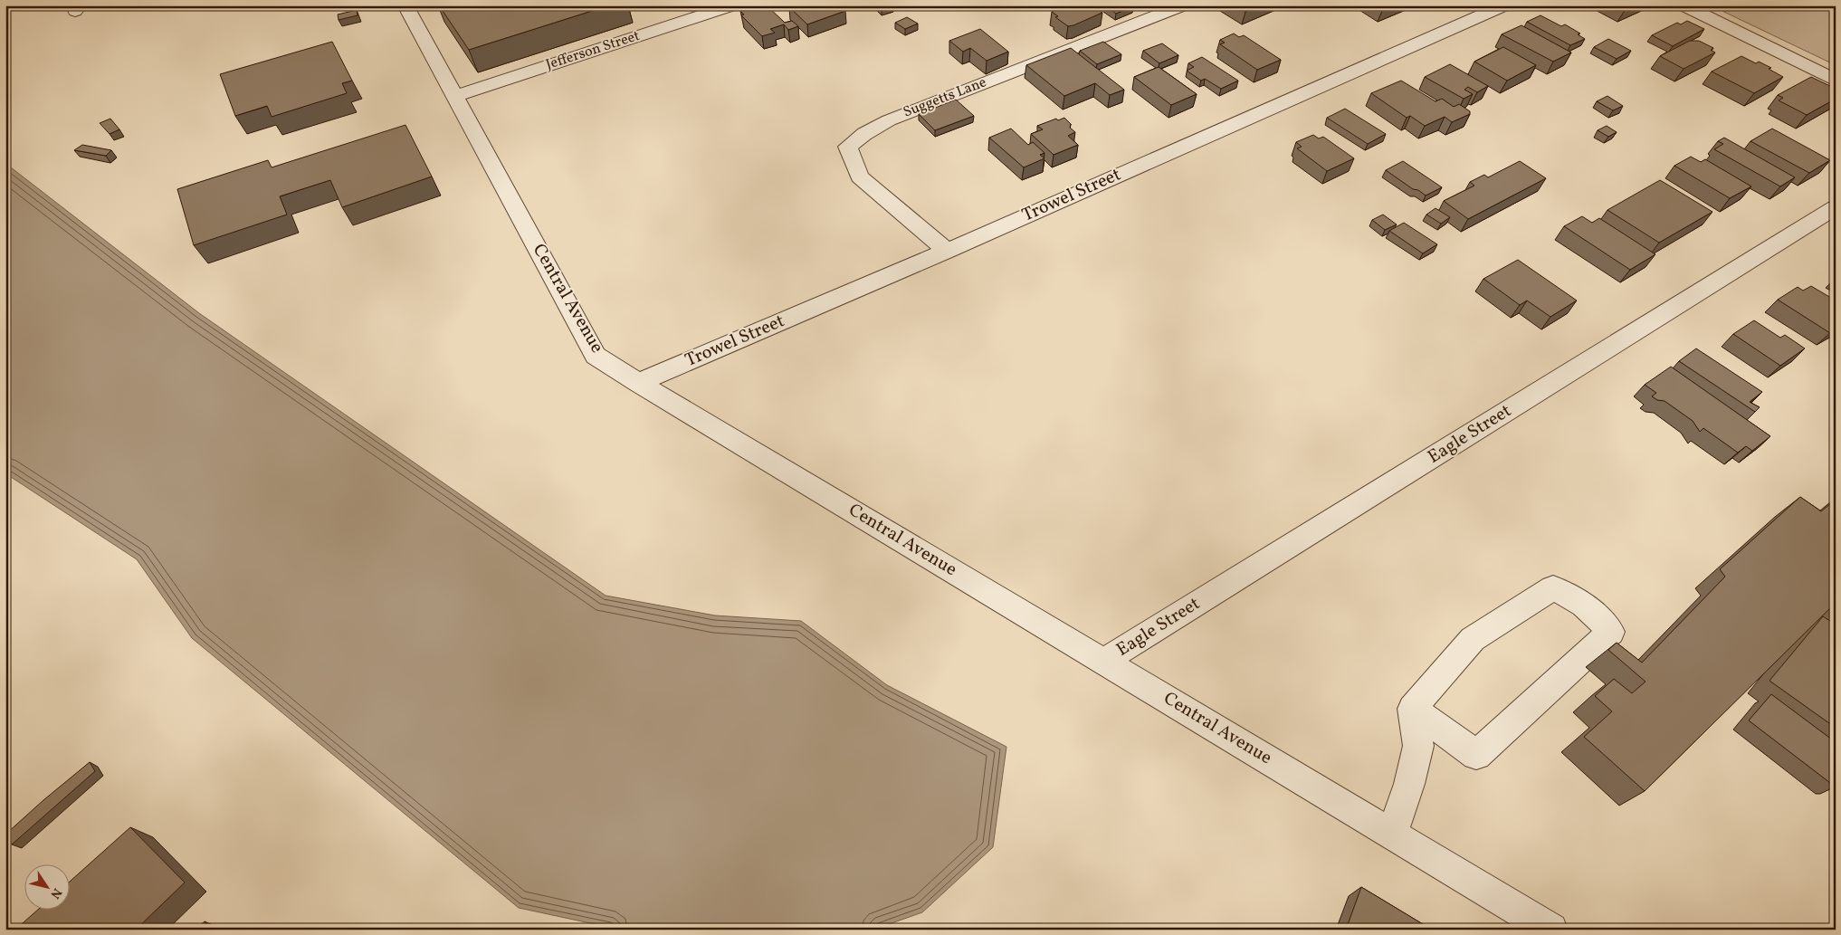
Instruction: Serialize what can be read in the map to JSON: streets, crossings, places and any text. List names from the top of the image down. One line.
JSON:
{"streets":{"street":["Jefferson Street","Suggetts Lane","Trowel Street","Central Avenue","Eagle Street"]},"crossings":[["Jefferson Street","Central Avenue"],["Suggetts Lane","Trowel Street"],["Trowel Street","Central Avenue"],["Central Avenue","Eagle Street"]],"north":"bottom right"}
